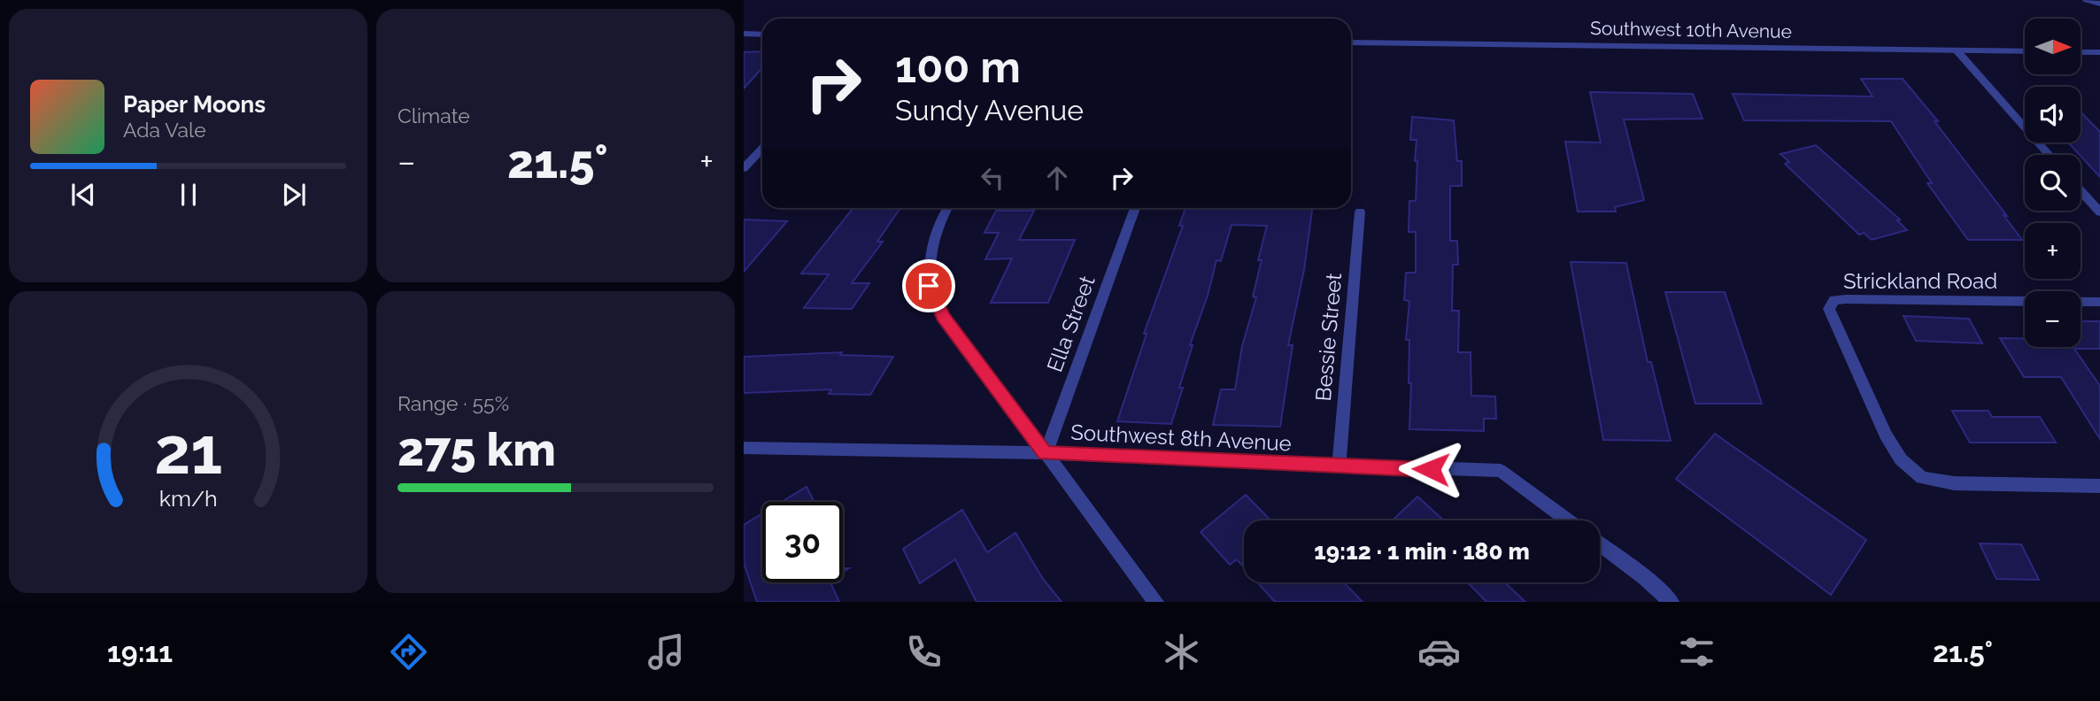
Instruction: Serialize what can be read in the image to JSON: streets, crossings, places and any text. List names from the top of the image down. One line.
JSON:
{"streets":{"street":["Southwest 10th Avenue","Strickland Road","Ella Street","Bessie Street","Southwest 8th Avenue"]},"crossings":[["Ella Street","Southwest 8th Avenue"],["Bessie Street","Southwest 8th Avenue"]],"north":"right","page":{"tile":["Climate",["Range · 55%","275 km"]],"map_buttons":["+","−"],"turn":["100 m","Sundy Avenue"],"song":["Paper Moons","Ada Vale"],"heat":["−","21.5°","+"],"limit":"30","trip":"19:12 · 1 min · 180 m","tabs":["19:11","21.5°"],"gauge":["21","km/h"]}}
